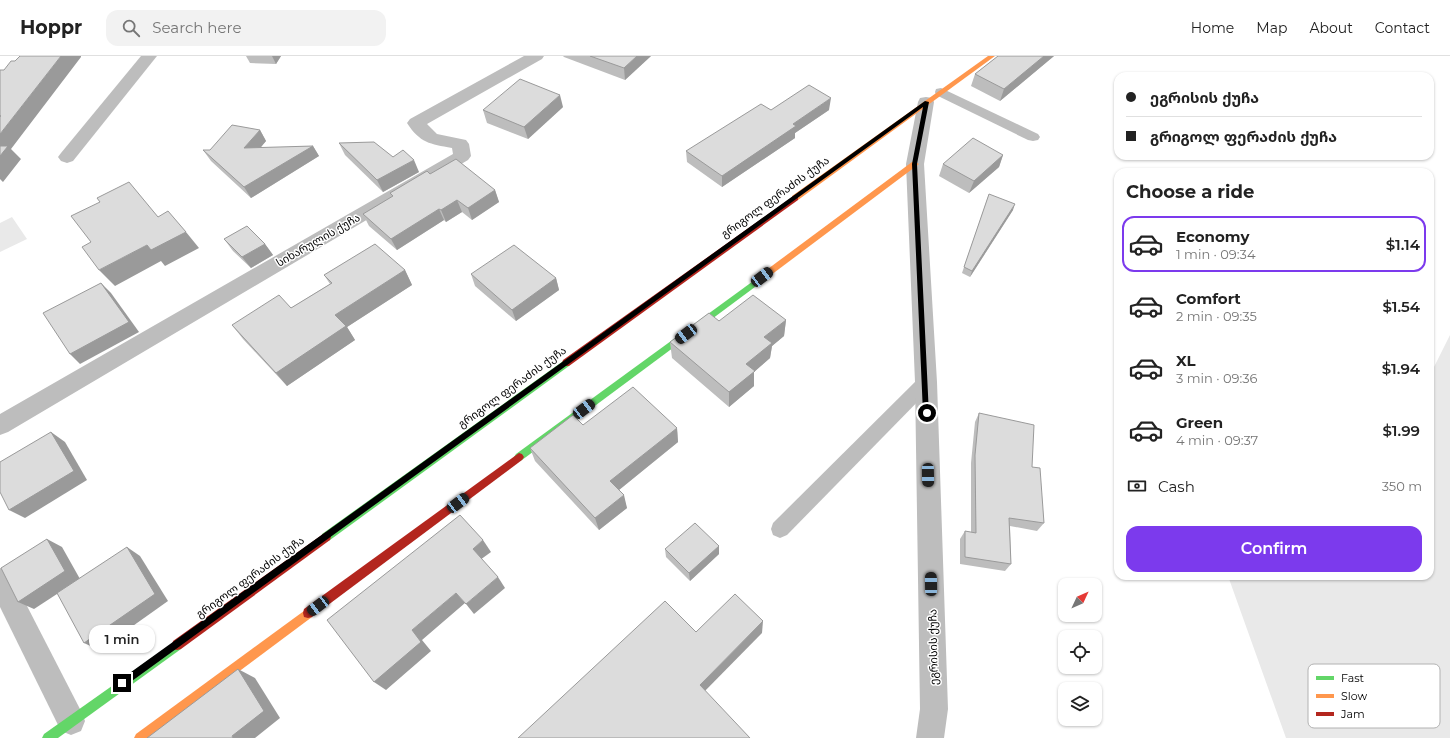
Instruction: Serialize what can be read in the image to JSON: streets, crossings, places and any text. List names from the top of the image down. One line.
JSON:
{"streets":{"street":["გრიგოლ ფერაძის ქუჩა","სიხარულის ქუჩა","ეგრისის ქუჩა"]},"crossings":[["გრიგოლ ფერაძის ქუჩა","ეგრისის ქუჩა"]],"legend":["Fast","Slow","Jam"],"north":"top right","page":{"header":"Hoppr","search":"Search here","nav":["Home","Map","About","Contact"],"banner":["ეგრისის ქუჩა","გრიგოლ ფერაძის ქუჩა"],"heading":"Choose a ride","list":[{"name":"Economy","note":"1 min · 09:34","value":"$1.14"},{"name":"Comfort","note":"2 min · 09:35","value":"$1.54"},{"name":"XL","note":"3 min · 09:36","value":"$1.94"},{"name":"Green","note":"4 min · 09:37","value":"$1.99"}],"pay":["Cash","350 m"],"buttons":"Confirm","bubble":"1 min"}}
